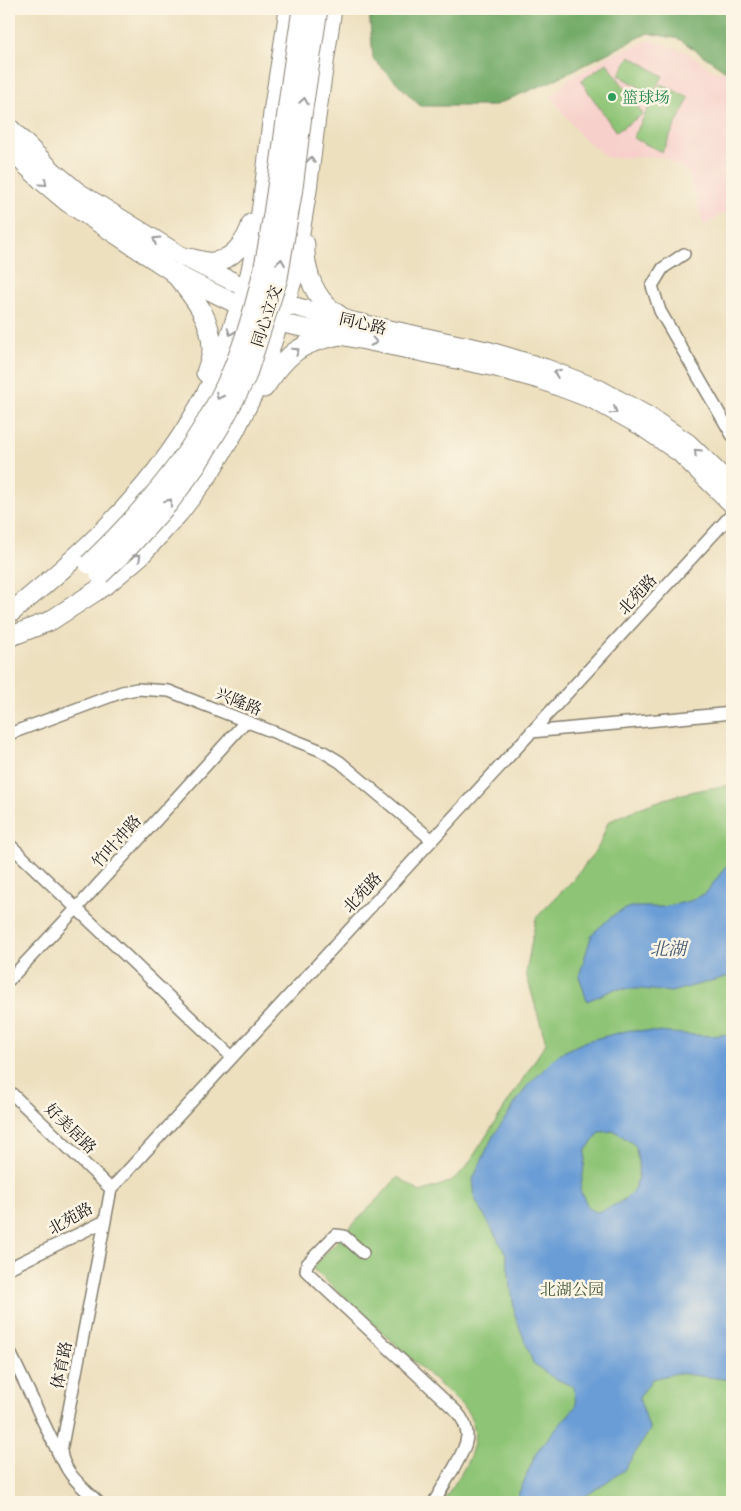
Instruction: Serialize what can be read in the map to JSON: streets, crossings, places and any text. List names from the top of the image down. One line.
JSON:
{"streets":{"highway":["同心立交"],"main road":["同心路"],"street":["北苑路","兴隆路","竹叶冲路","好美居路","体育路"]},"crossings":[["北苑路","兴隆路"],["北苑路","好美居路"],["北苑路","体育路"],["兴隆路","竹叶冲路"]],"water":["北湖"],"parks":["北湖公园"],"places":["篮球场"]}
